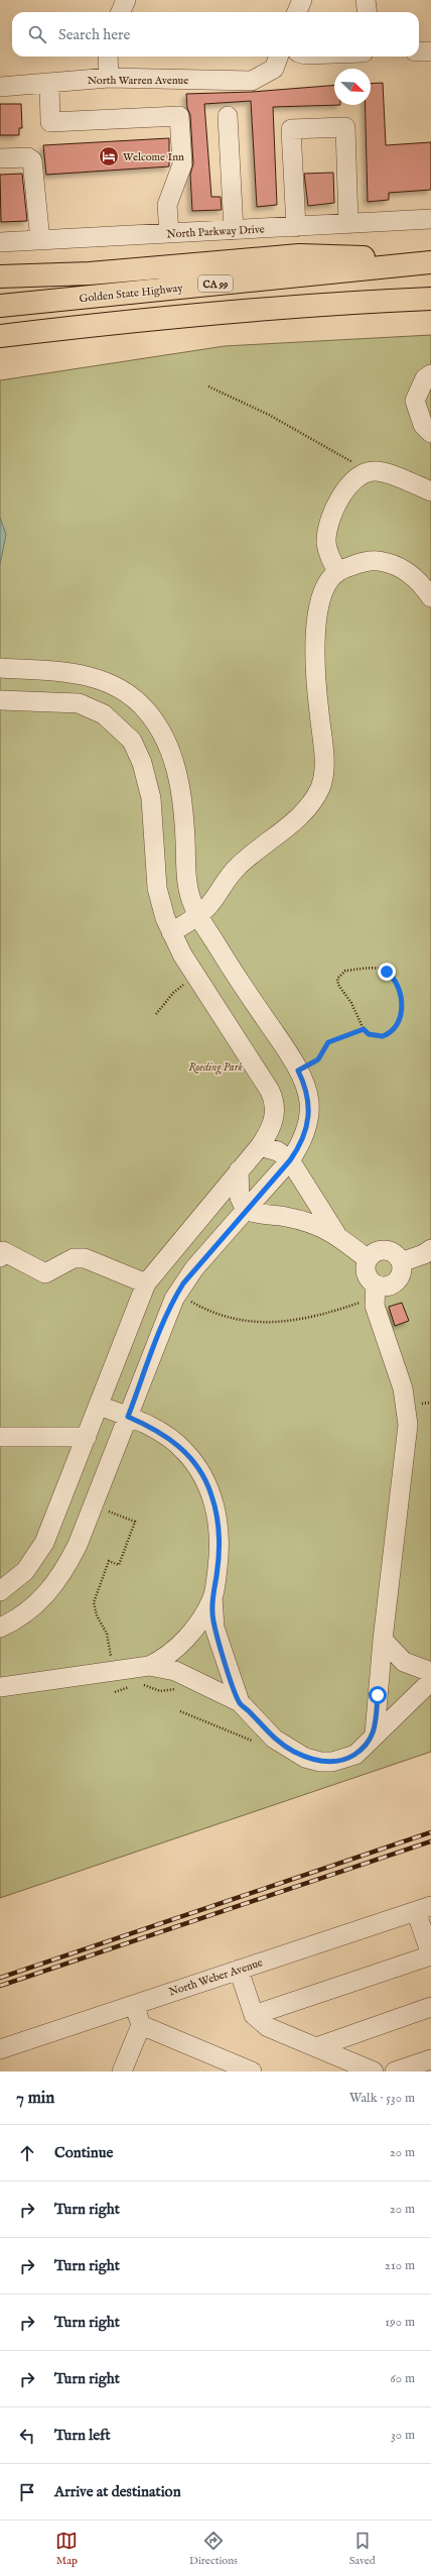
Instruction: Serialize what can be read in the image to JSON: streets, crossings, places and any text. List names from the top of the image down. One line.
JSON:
{"streets":{"highway":["CA 99","Golden State Highway"],"street":["North Warren Avenue","North Parkway Drive","North Weber Avenue"]},"parks":["Roeding Park"],"places":{"hotel":["Welcome Inn"]},"north":"bottom right","page":{"search":"Search here","heading":["7 min","Walk · 530 m"],"list":[["Continue","20 m"],["Turn right","20 m"],["Turn right","210 m"],["Turn right","190 m"],["Turn right","60 m"],["Turn left","30 m"],"Arrive at destination"],"nav":["Map","Directions","Saved"]}}
